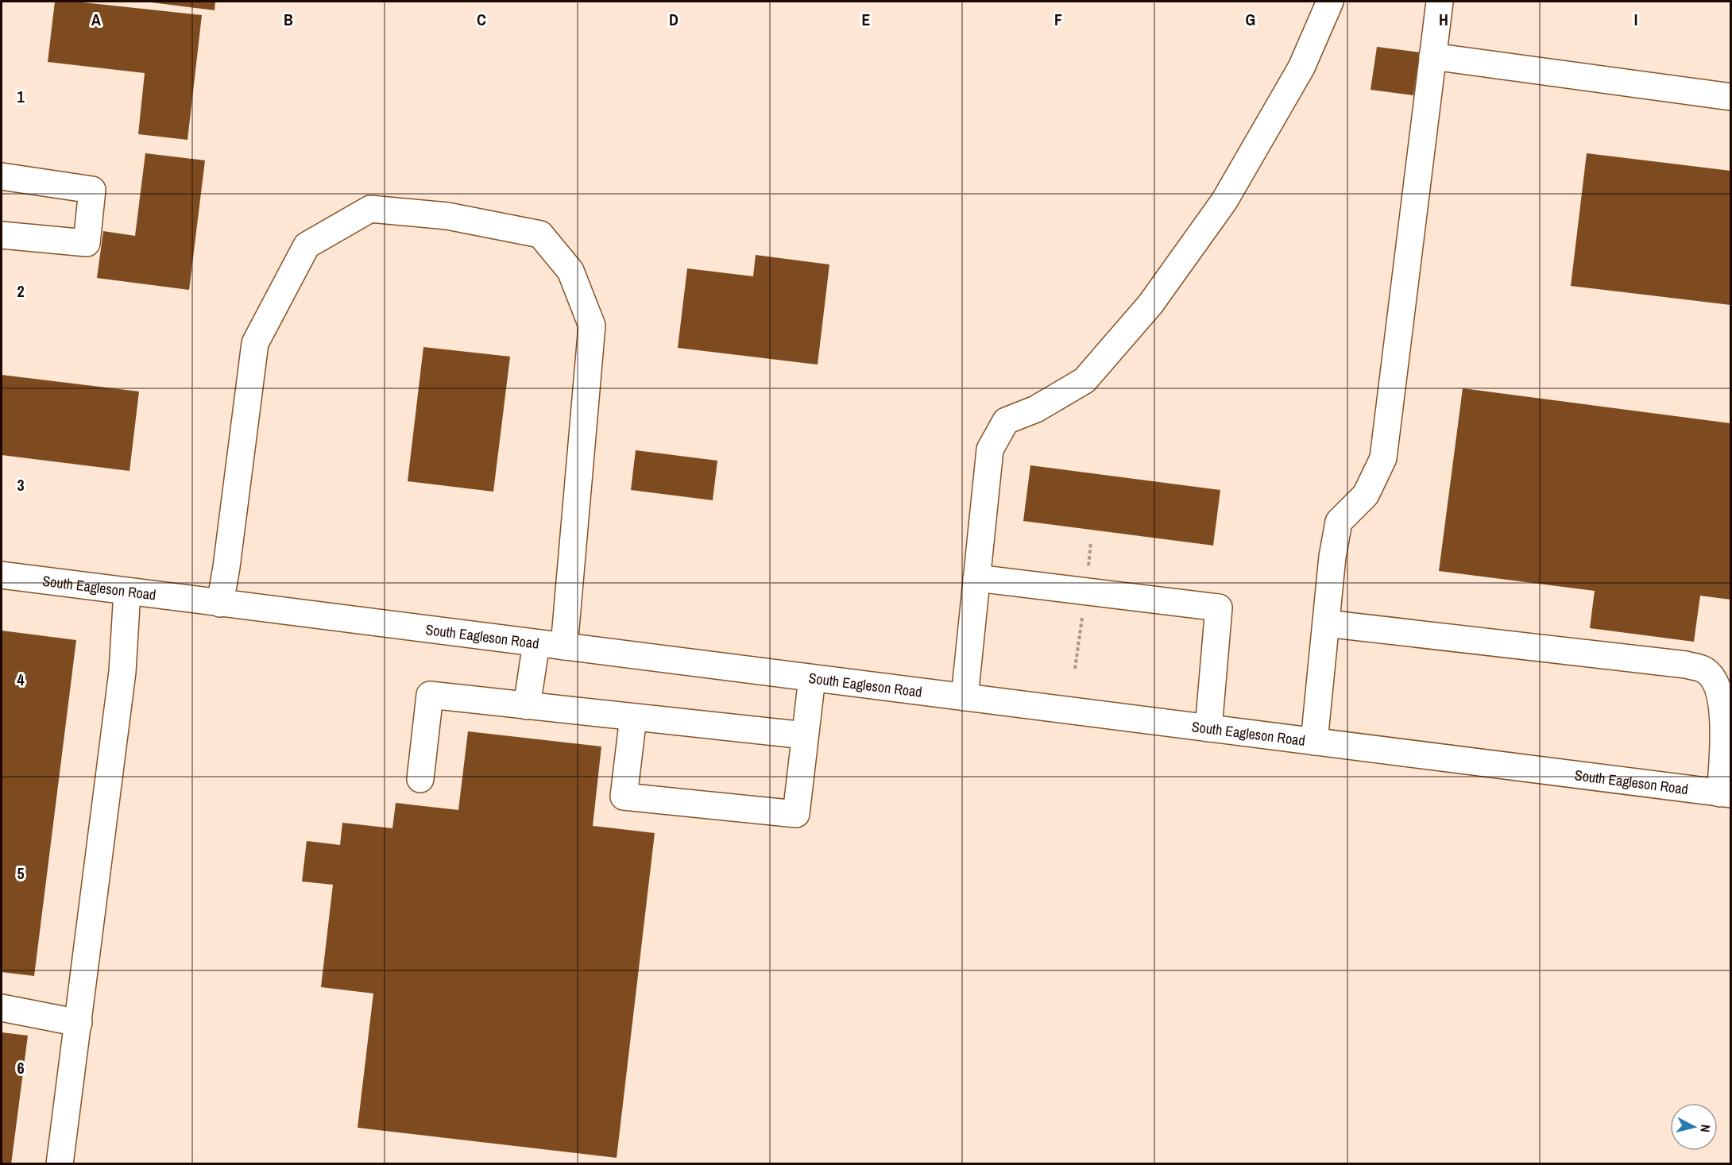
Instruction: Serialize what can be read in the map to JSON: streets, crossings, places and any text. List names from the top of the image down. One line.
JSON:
{"streets":{"street":["South Eagleson Road"]},"north":"right","grid":{"columns":["A","B","C","D","E","F","G","H","I"],"rows":["1","2","3","4","5","6"]}}
